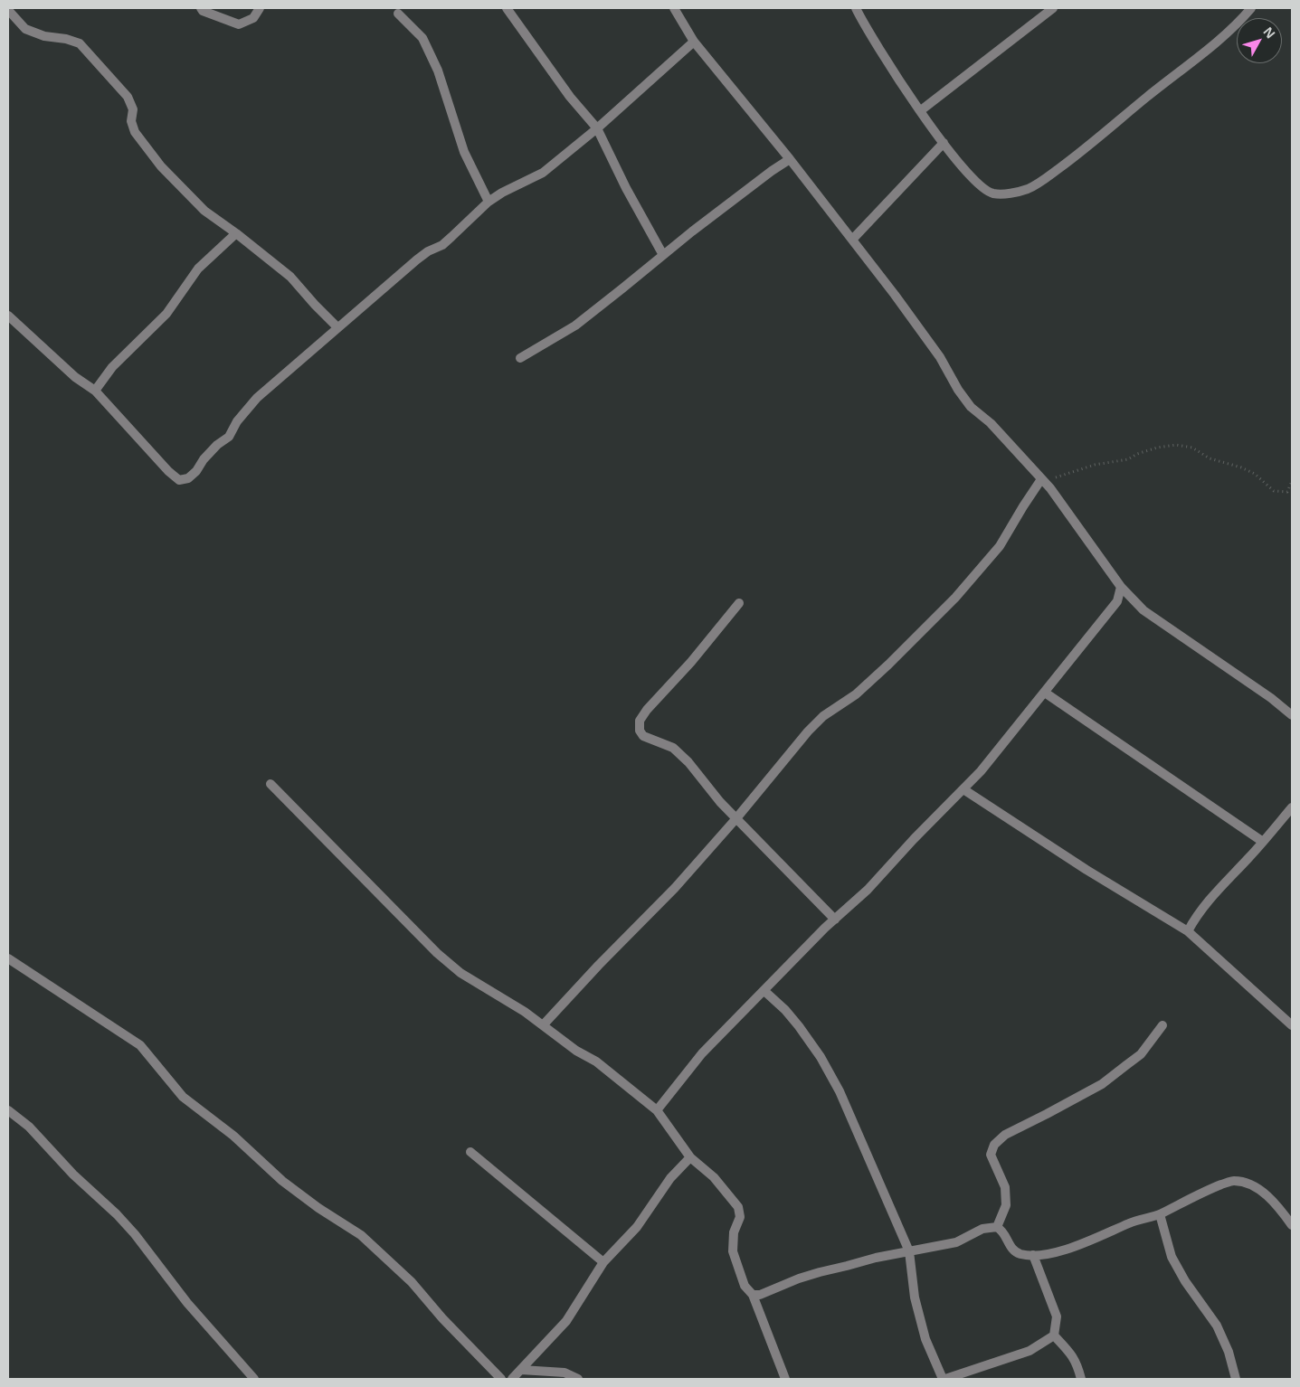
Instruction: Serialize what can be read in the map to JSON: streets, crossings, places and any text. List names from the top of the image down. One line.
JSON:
{"north":"top right"}
